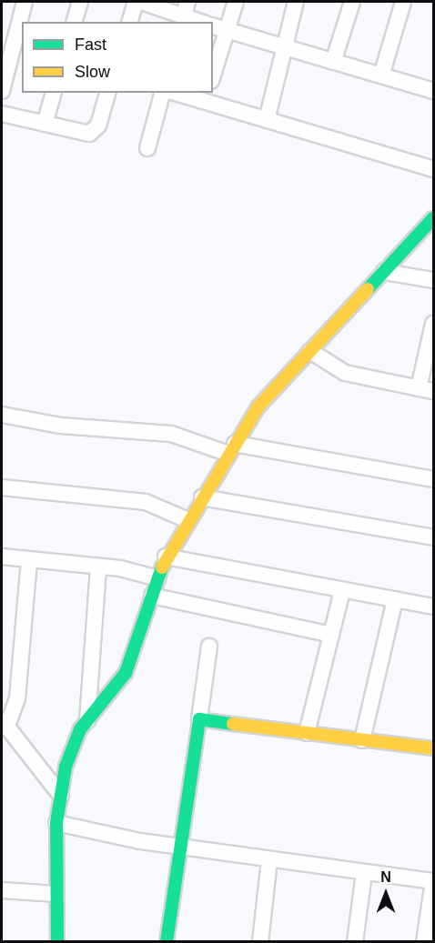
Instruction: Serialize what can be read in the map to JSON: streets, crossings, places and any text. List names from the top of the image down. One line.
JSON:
{"legend":["Fast","Slow"],"north":"top"}
